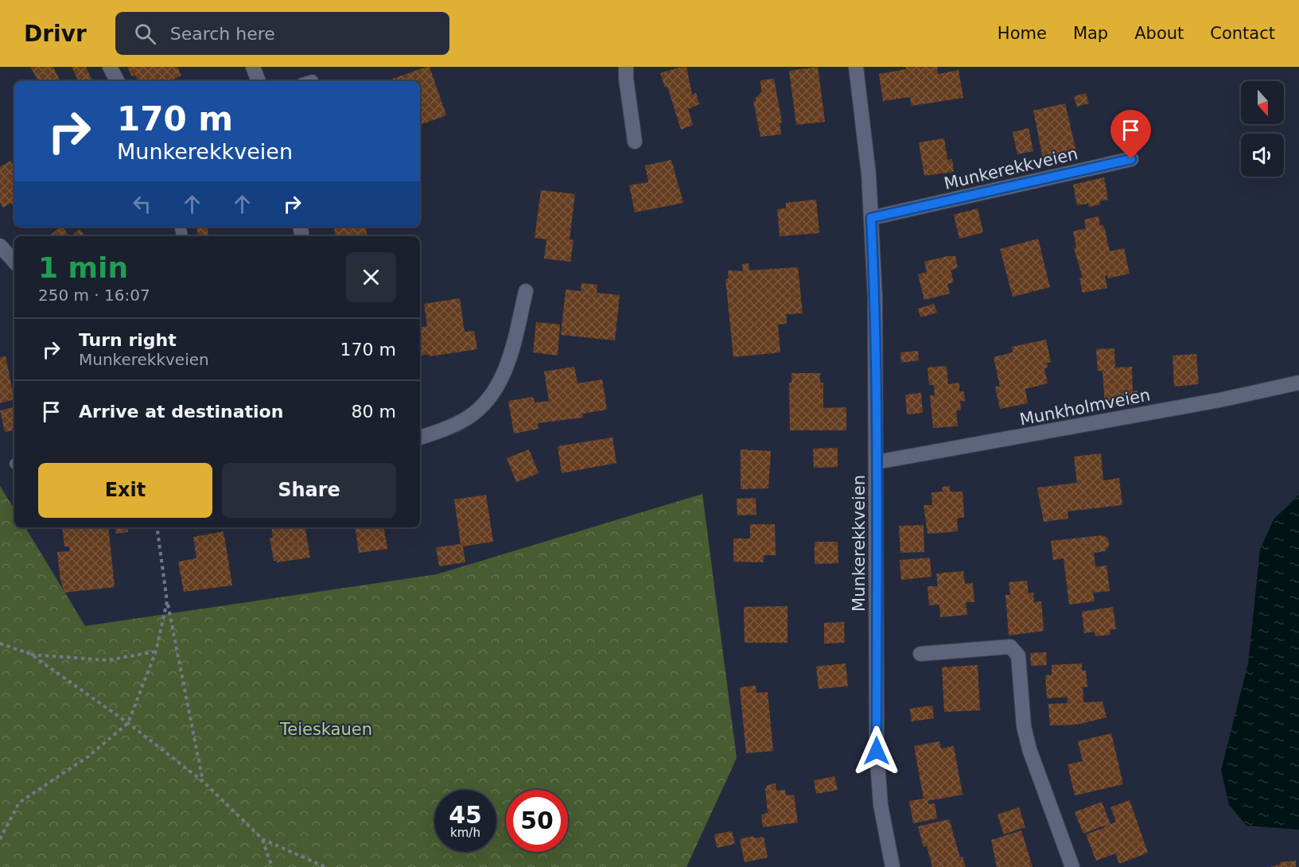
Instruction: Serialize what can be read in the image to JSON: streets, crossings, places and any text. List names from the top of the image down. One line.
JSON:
{"streets":{"street":["Munkerekkveien","Munkholmveien"]},"crossings":[["Munkerekkveien","Munkholmveien"]],"parks":["Teieskauen"],"north":"bottom","page":{"header":"Drivr","search":"Search here","nav":["Home","Map","About","Contact"],"turn":["170 m","Munkerekkveien"],"heading":["1 min","250 m · 16:07"],"list":[{"name":"Turn right","note":"Munkerekkveien","value":"170 m"},{"name":"Arrive at destination","value":"80 m"}],"buttons":["Exit","Share"],"speed":"45 km/h","limit":"50"}}
